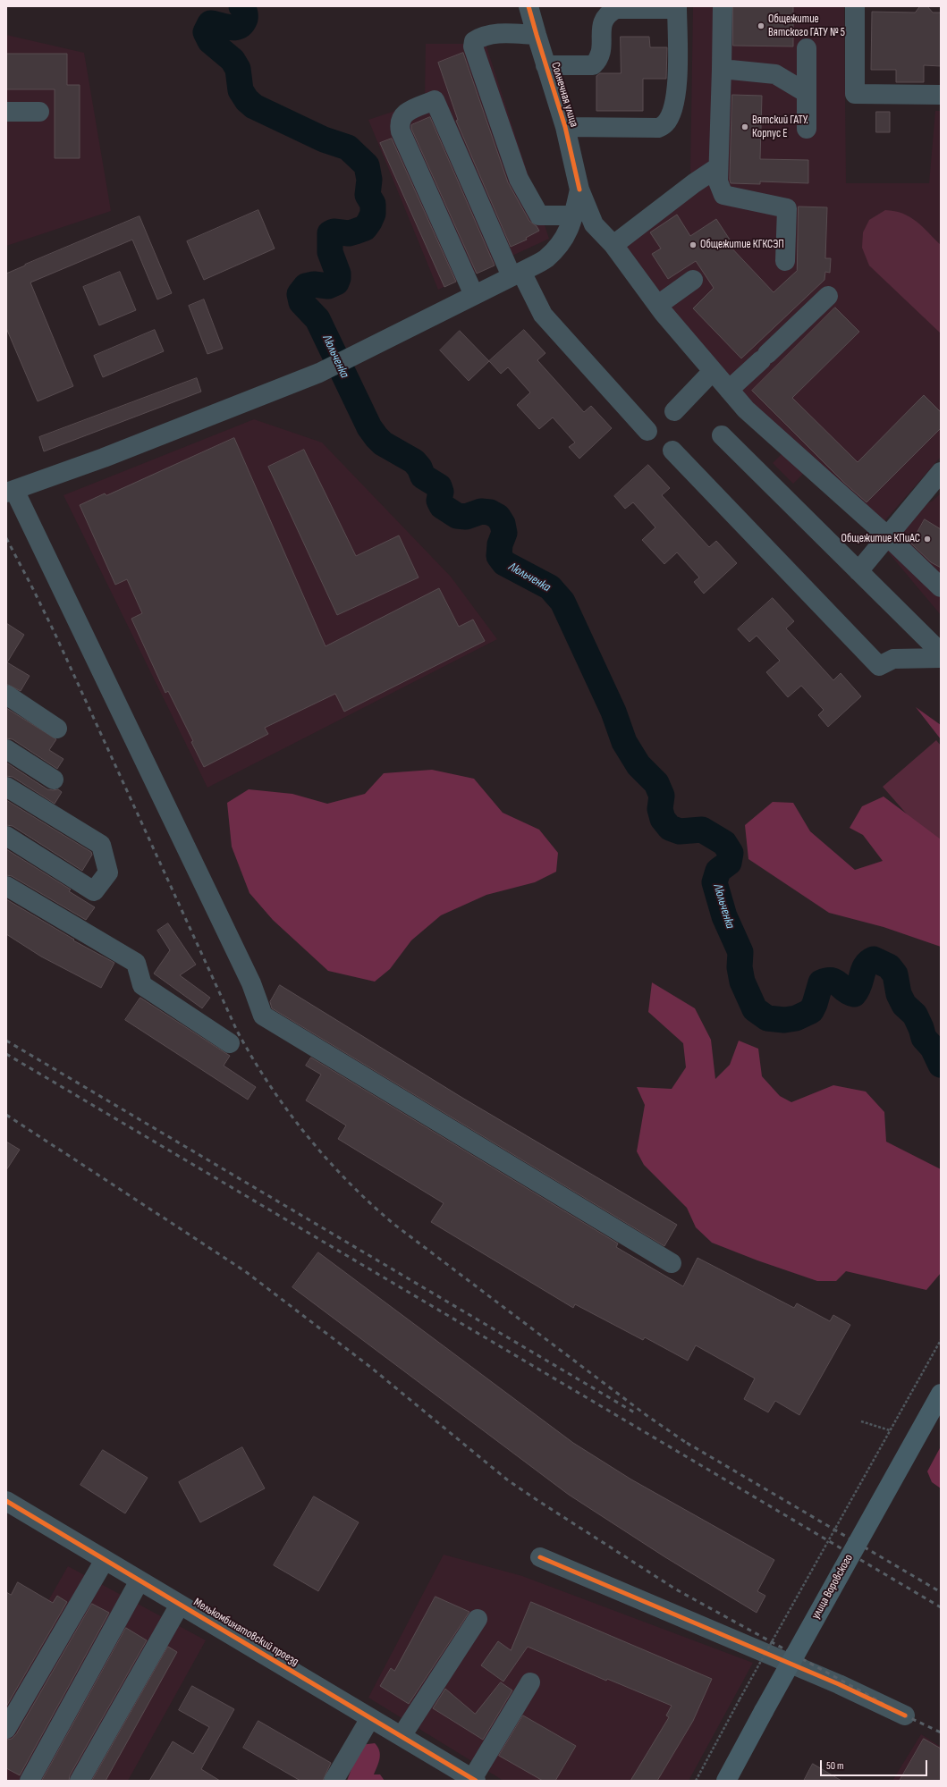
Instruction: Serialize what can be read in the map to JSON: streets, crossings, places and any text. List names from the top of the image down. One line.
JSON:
{"streets":{"main road":["улица Воровского"],"street":["Солнечная улица","Мелькомбинатовский проезд"]},"water":["Люльченка"],"places":["Общежитие Вятского ГАТУ № 5","Вятский ГАТУ. Корпус Е","Общежитие КГКСЭП","Общежитие КПиАС"],"scale_bar":"50 m"}
